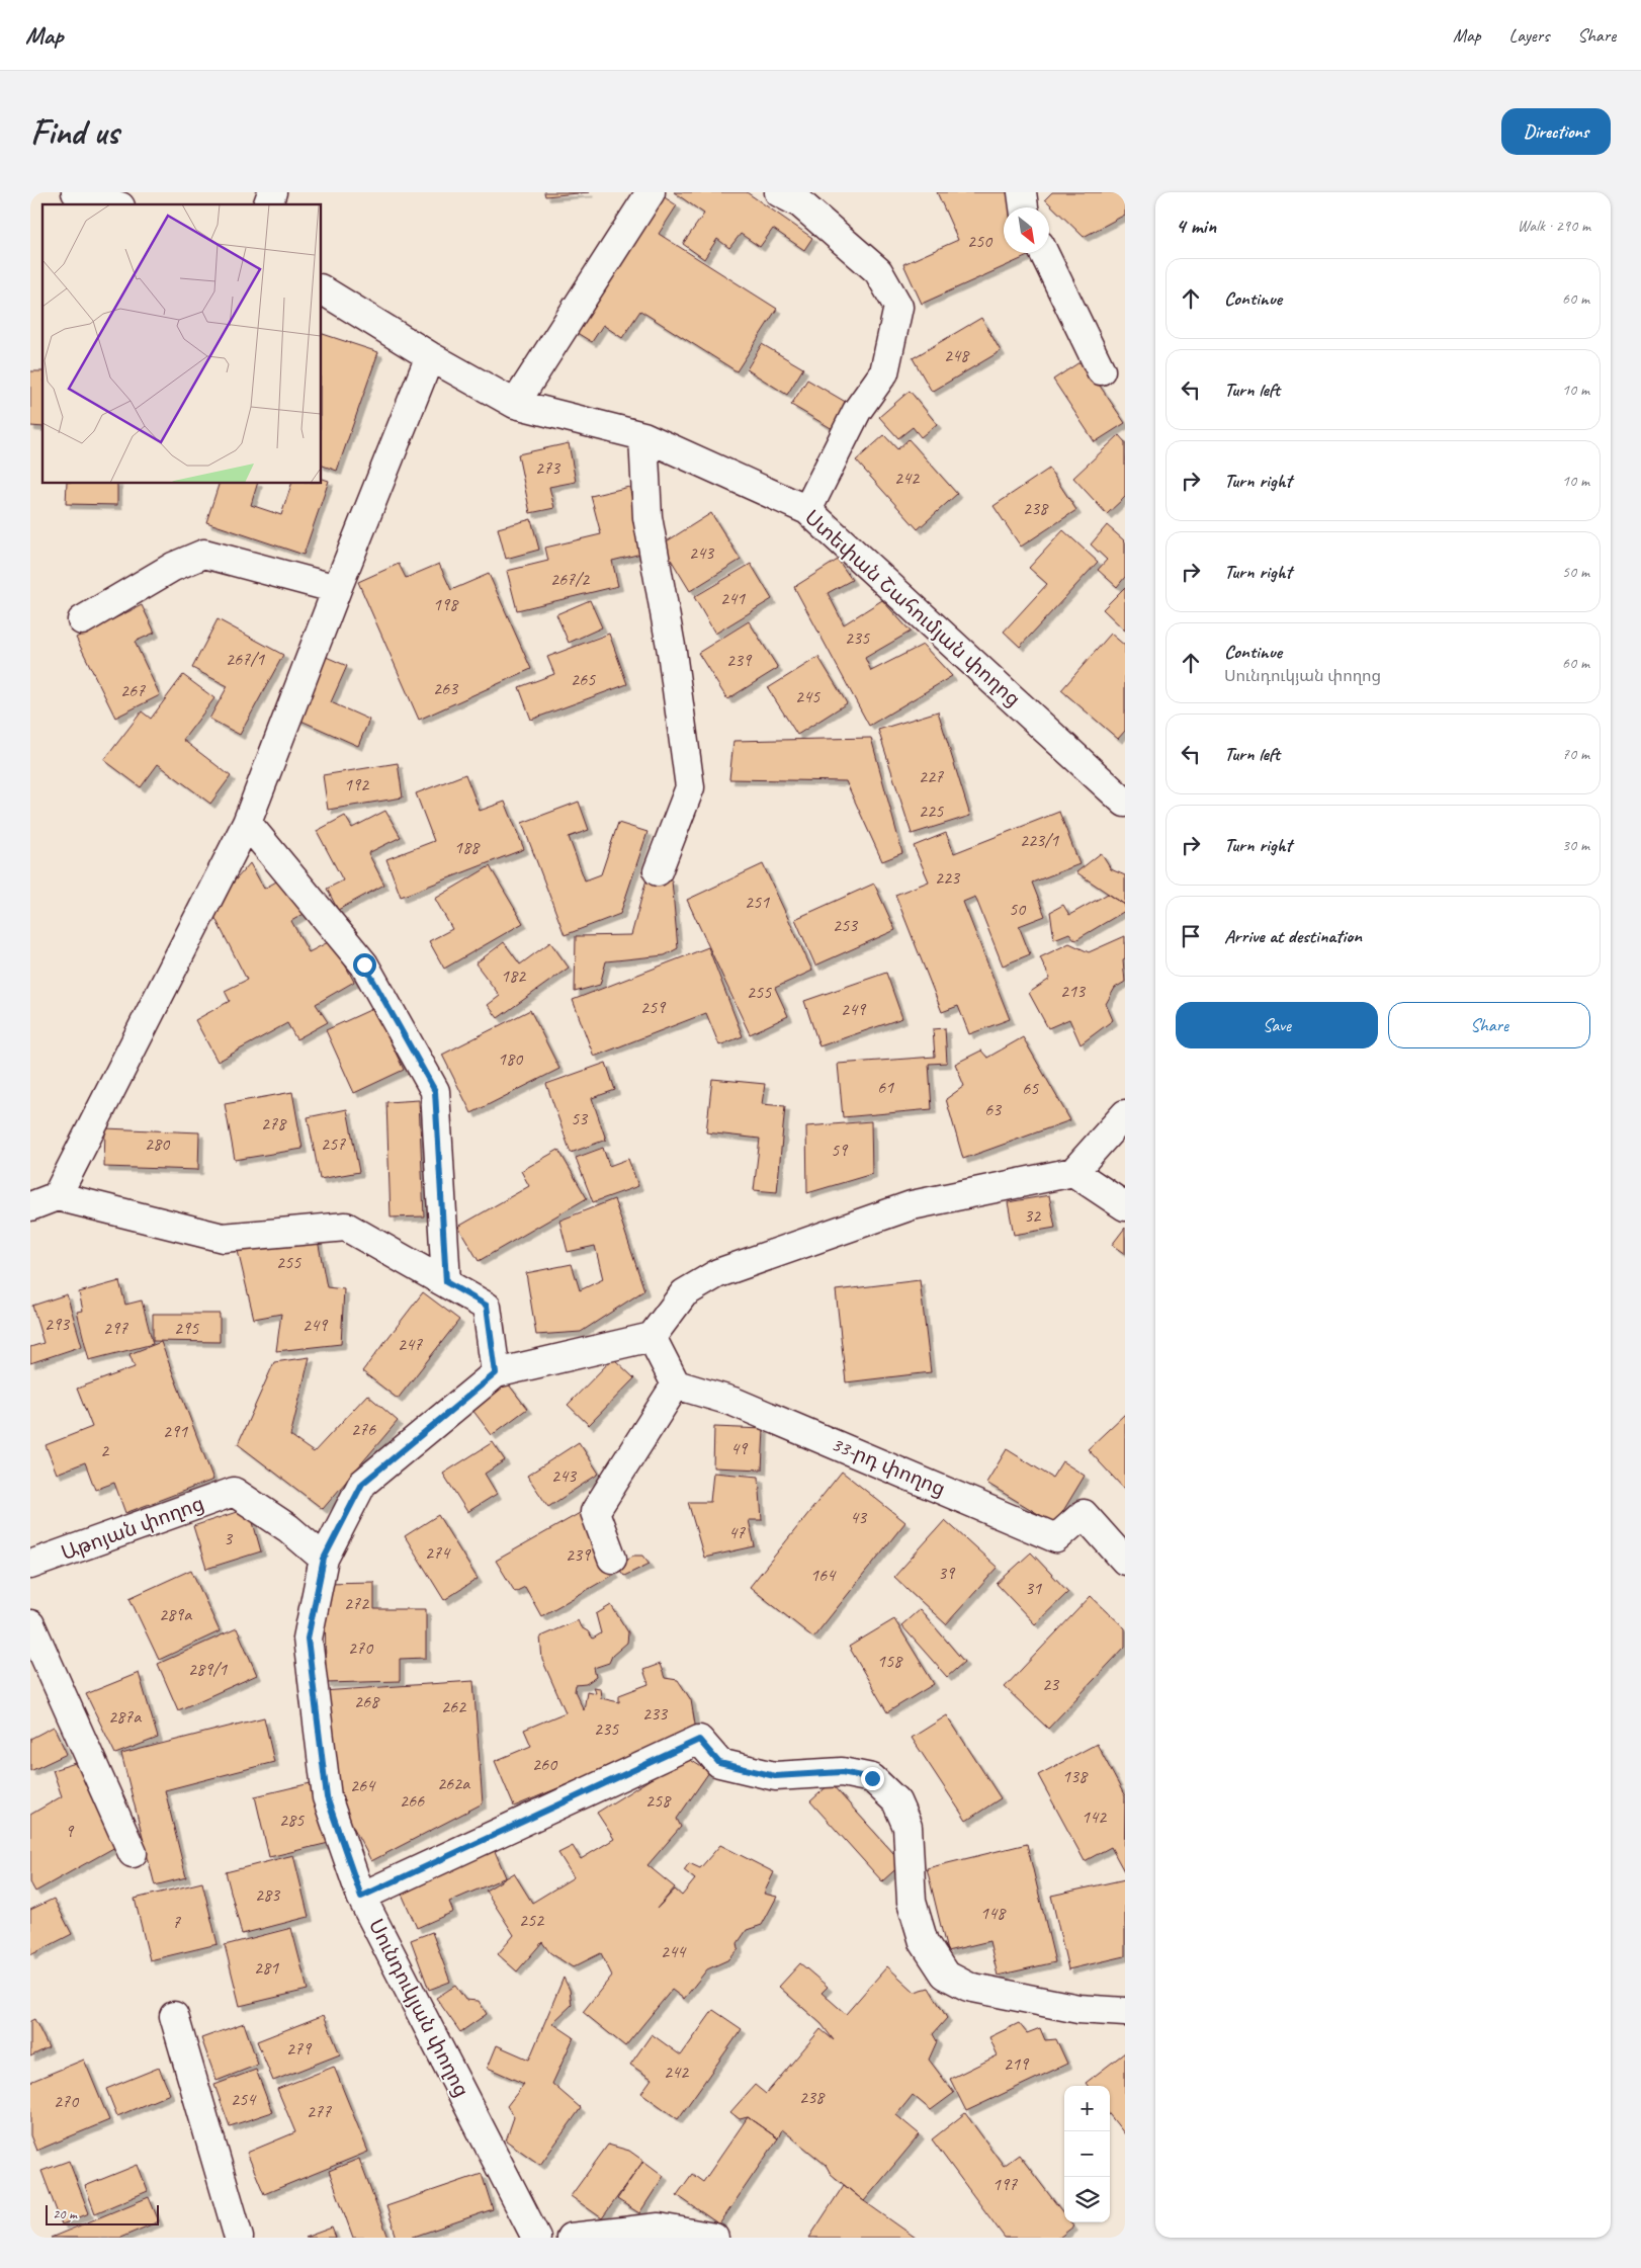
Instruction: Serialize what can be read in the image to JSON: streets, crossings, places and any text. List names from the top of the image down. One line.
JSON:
{"streets":{"street":["Ստեփան Շահումյան փողոց","33-րդ փողոց","Աթոյան փողոց","Սունդուկյան փողոց"]},"crossings":[["Աթոյան փողոց","Սունդուկյան փողոց"]],"house_numbers":["250","248","273","242","238","243","267/2","241","198","235","267/1","239","265","263","267","245","227","192","225","223/1","188","223","251","50","253","182","213","255","259","249","180","61","65","63","53","278","280","257","59","32","255","293","249","297","295","247","276","291","49","2","243","43","47","3","274","239","39","164","31","272","289а","270","158","289/1","23","268","262","233","287а","235","260","138","262a","264","266","258","142","285","9","283","148","252","7","244","281","279","219","242","238","254","270","277","197"],"scale_bar":"20 m","north":"bottom right","page":{"header":"Map","nav":["Map","Layers","Share"],"buttons":["Directions",["Save","Share"]],"title":"Find us","heading":["4 min","Walk · 290 m"],"list":[["Continue","60 m"],["Turn left","10 m"],["Turn right","10 m"],["Turn right","50 m"],["Continue","Սունդուկյան փողոց","60 m"],["Turn left","70 m"],["Turn right","30 m"],"Arrive at destination"],"map_buttons":["+","−"],"scale":"20 m"}}
